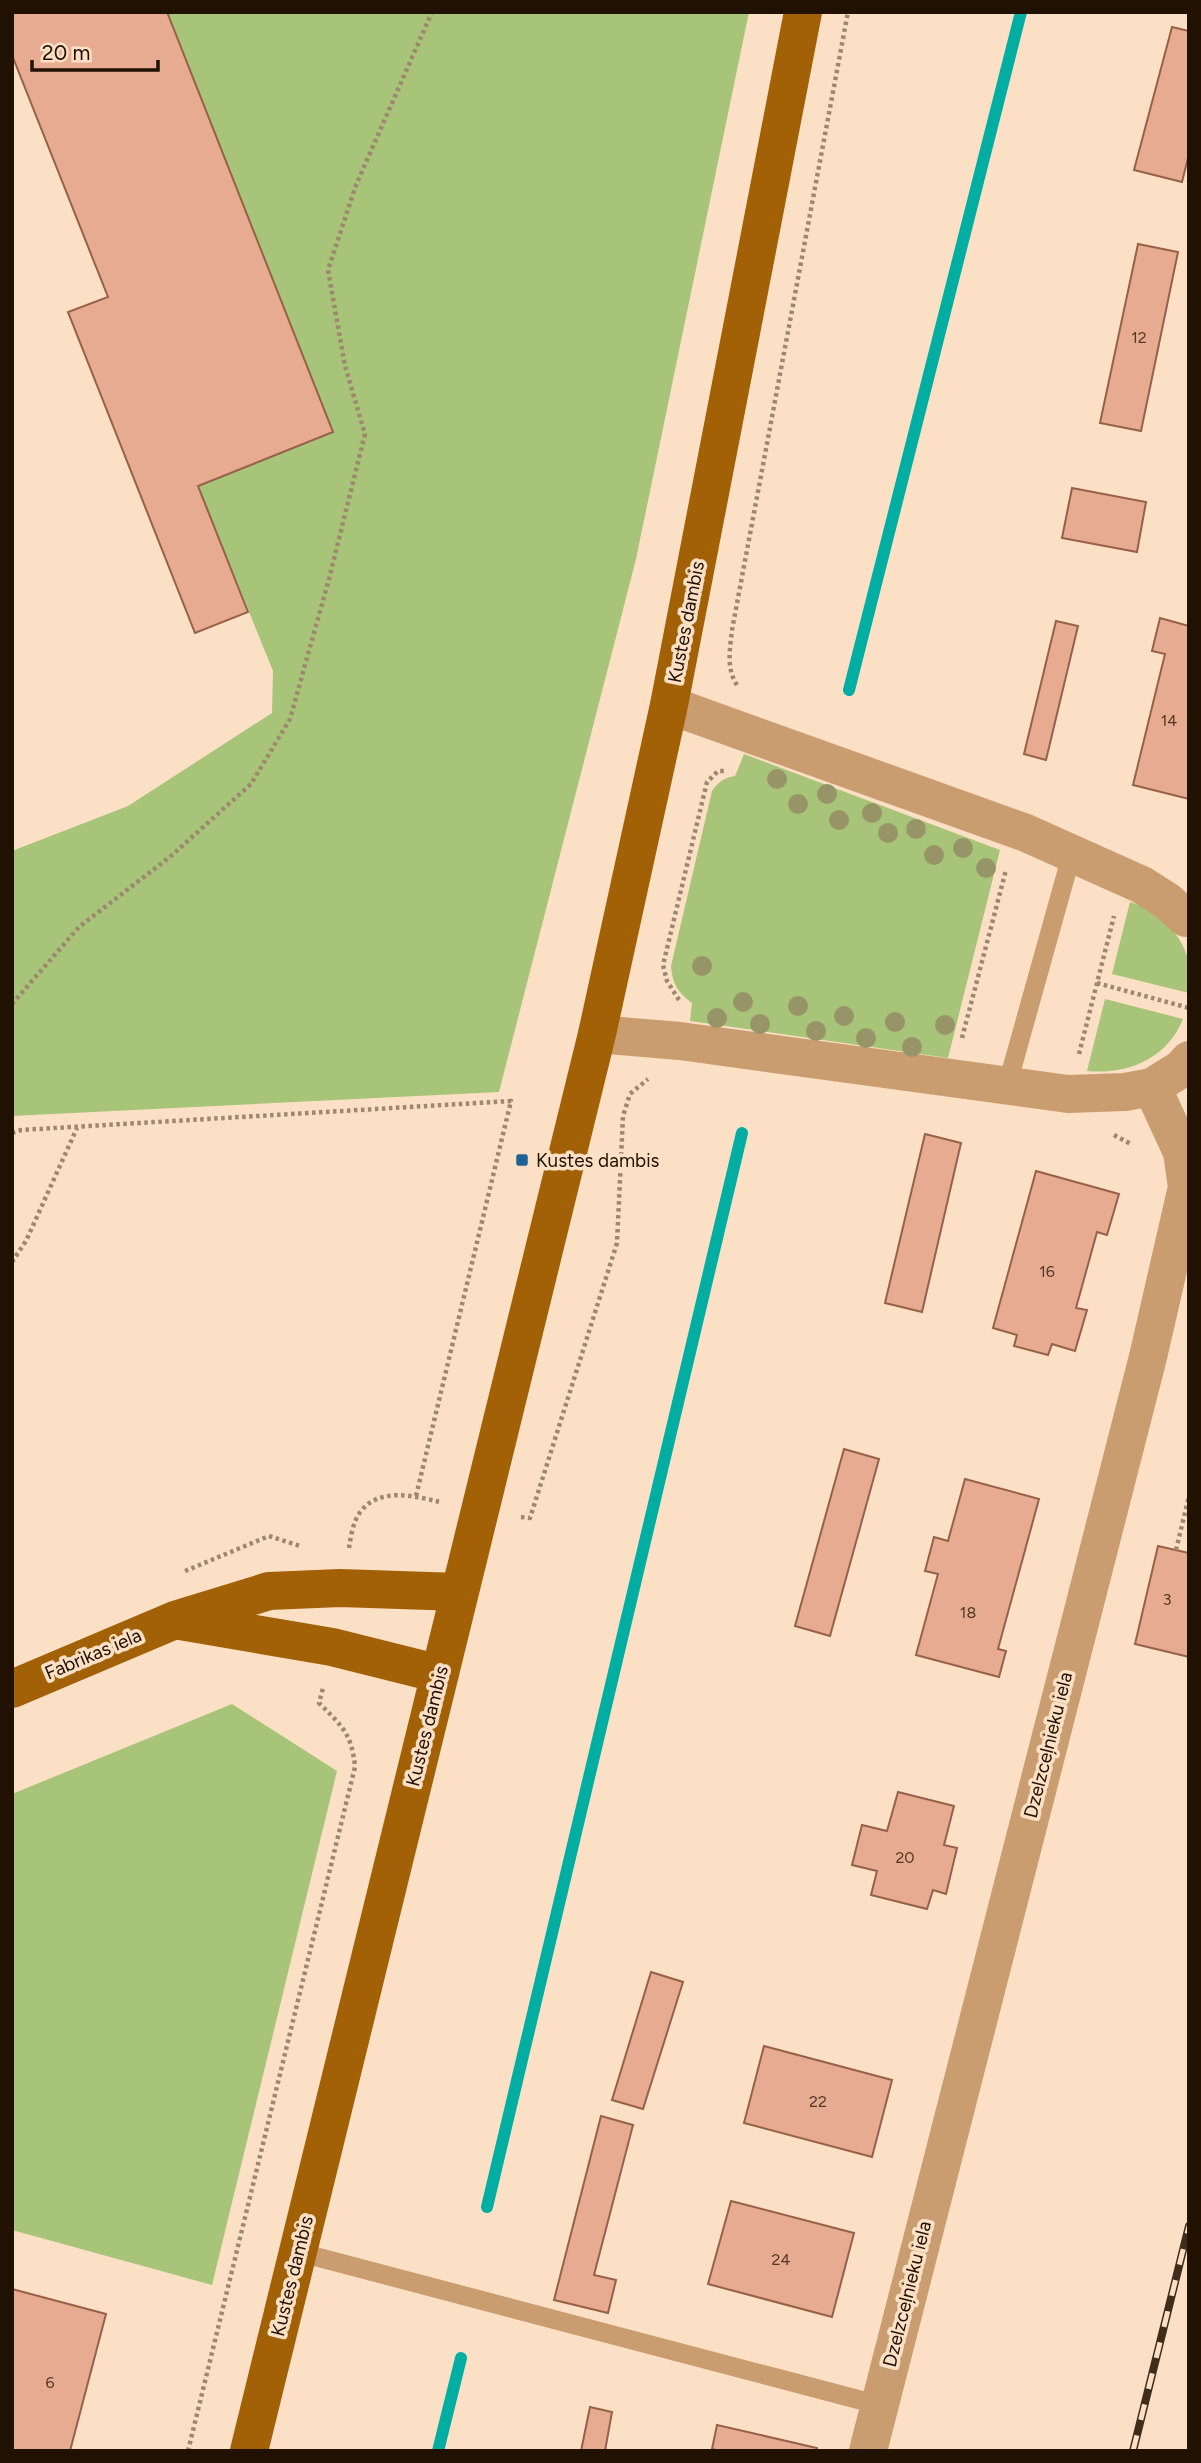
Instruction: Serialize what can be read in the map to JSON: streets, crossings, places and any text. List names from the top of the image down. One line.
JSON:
{"streets":{"main road":["Kustes dambis","Fabrikas iela"],"street":["Dzelzceļnieku iela"]},"crossings":[["Kustes dambis","Fabrikas iela"]],"places":{"transit":["Kustes dambis"]},"house_numbers":["12","14","16","3","18","20","22","24","6"],"scale_bar":"20 m"}
